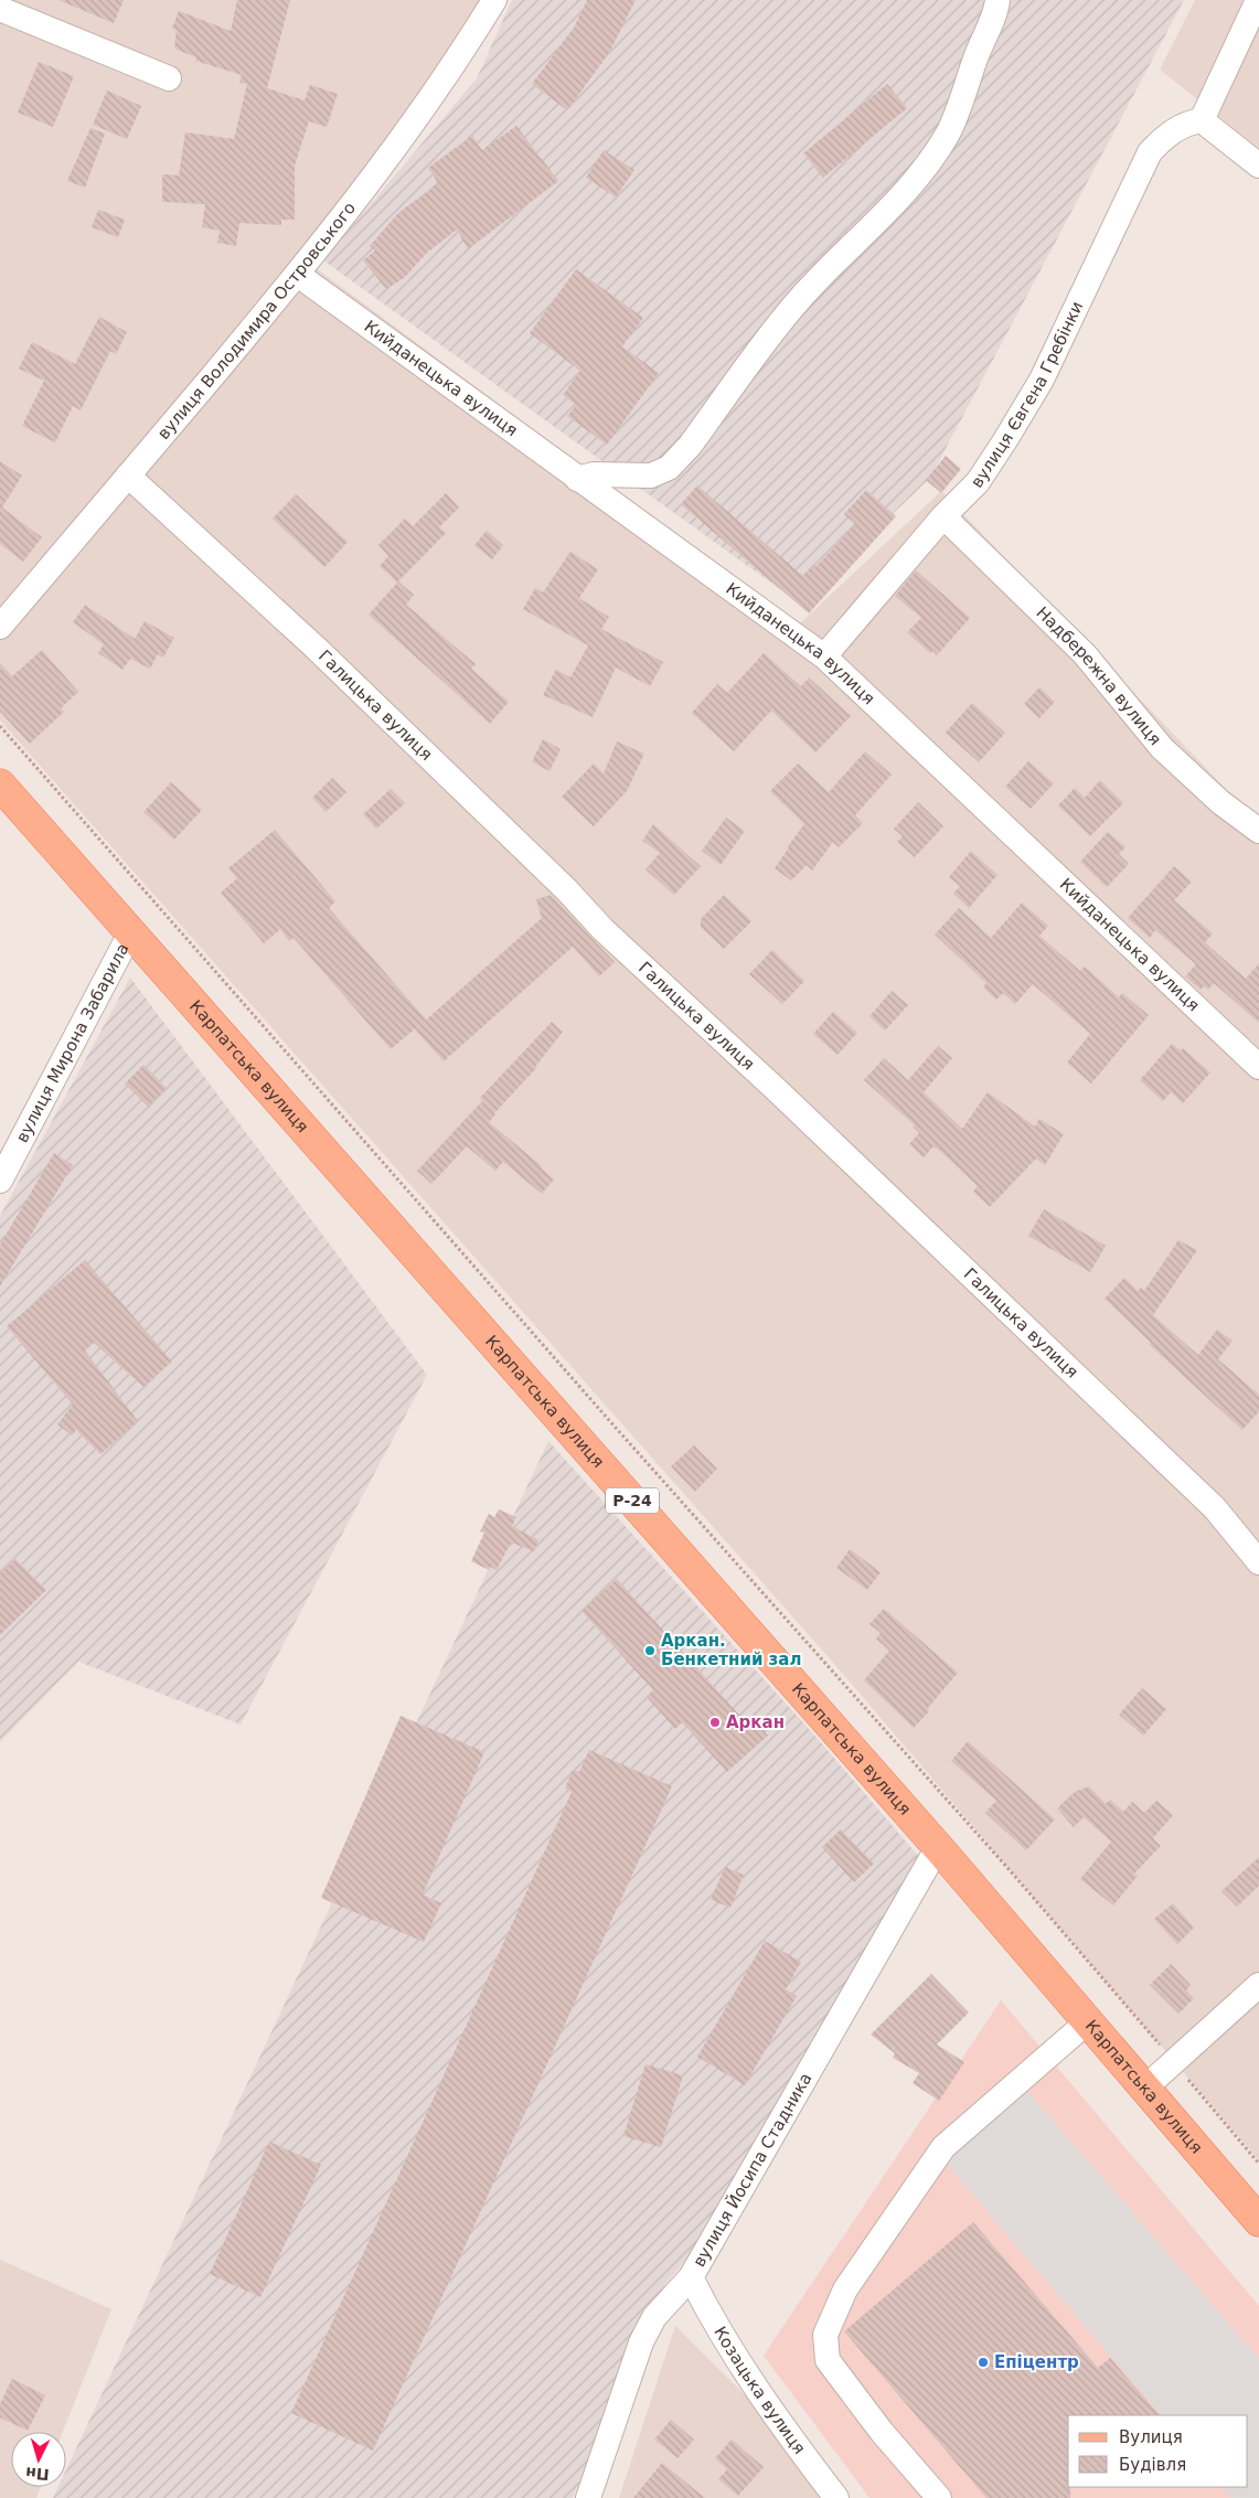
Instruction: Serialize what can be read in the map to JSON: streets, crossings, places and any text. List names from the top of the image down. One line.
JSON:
{"streets":{"main road":["Карпатська вулиця","Р-24"],"street":["вулиця Володимира Островського","Кийданецька вулиця","вулиця Євгена Гребінки","Надбережна вулиця","Галицька вулиця","вулиця Мирона Забарила","вулиця Йосипа Стадника","Козацька вулиця"]},"crossings":[["вулиця Володимира Островського","Кийданецька вулиця"],["вулиця Володимира Островського","Галицька вулиця"],["Кийданецька вулиця","вулиця Євгена Гребінки"],["вулиця Євгена Гребінки","Надбережна вулиця"],["вулиця Мирона Забарила","Карпатська вулиця"],["Карпатська вулиця","вулиця Йосипа Стадника"],["вулиця Йосипа Стадника","Козацька вулиця"]],"places":["Аркан. Бенкетний зал","Аркан","Епіцентр"],"legend":["Вулиця","Будівля"],"north":"bottom"}
